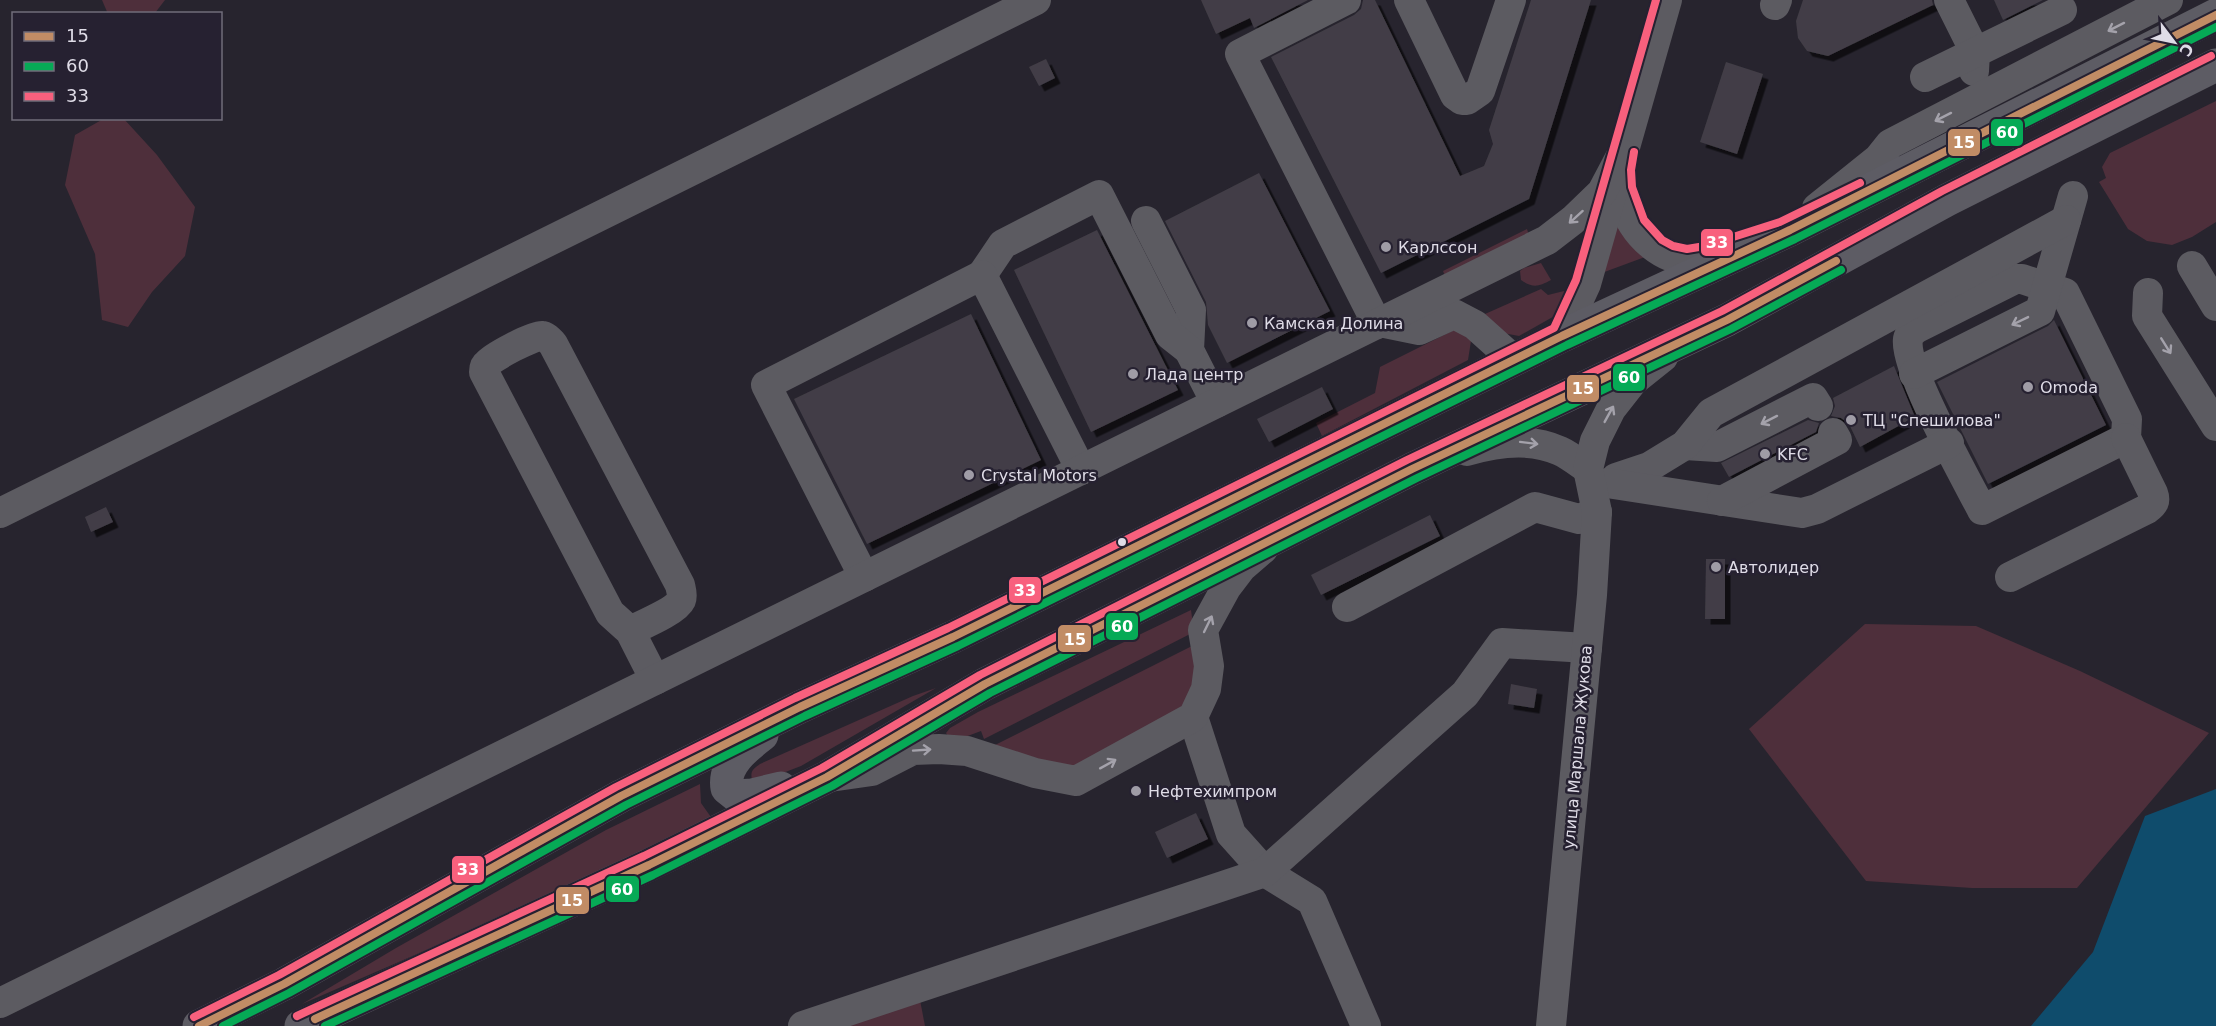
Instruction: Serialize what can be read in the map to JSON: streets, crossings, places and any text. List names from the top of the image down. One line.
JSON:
{"streets":{"street":["улица Маршала Жукова"]},"places":["Карлссон","Камская Долина","Лада центр","Omoda","ТЦ \"Спешилова\"","KFC","Crystal Motors","Автолидер","Нефтехимпром"],"lines":["transit line 33","transit line 15","transit line 60"],"legend":["15","60","33"],"north":"bottom right"}
